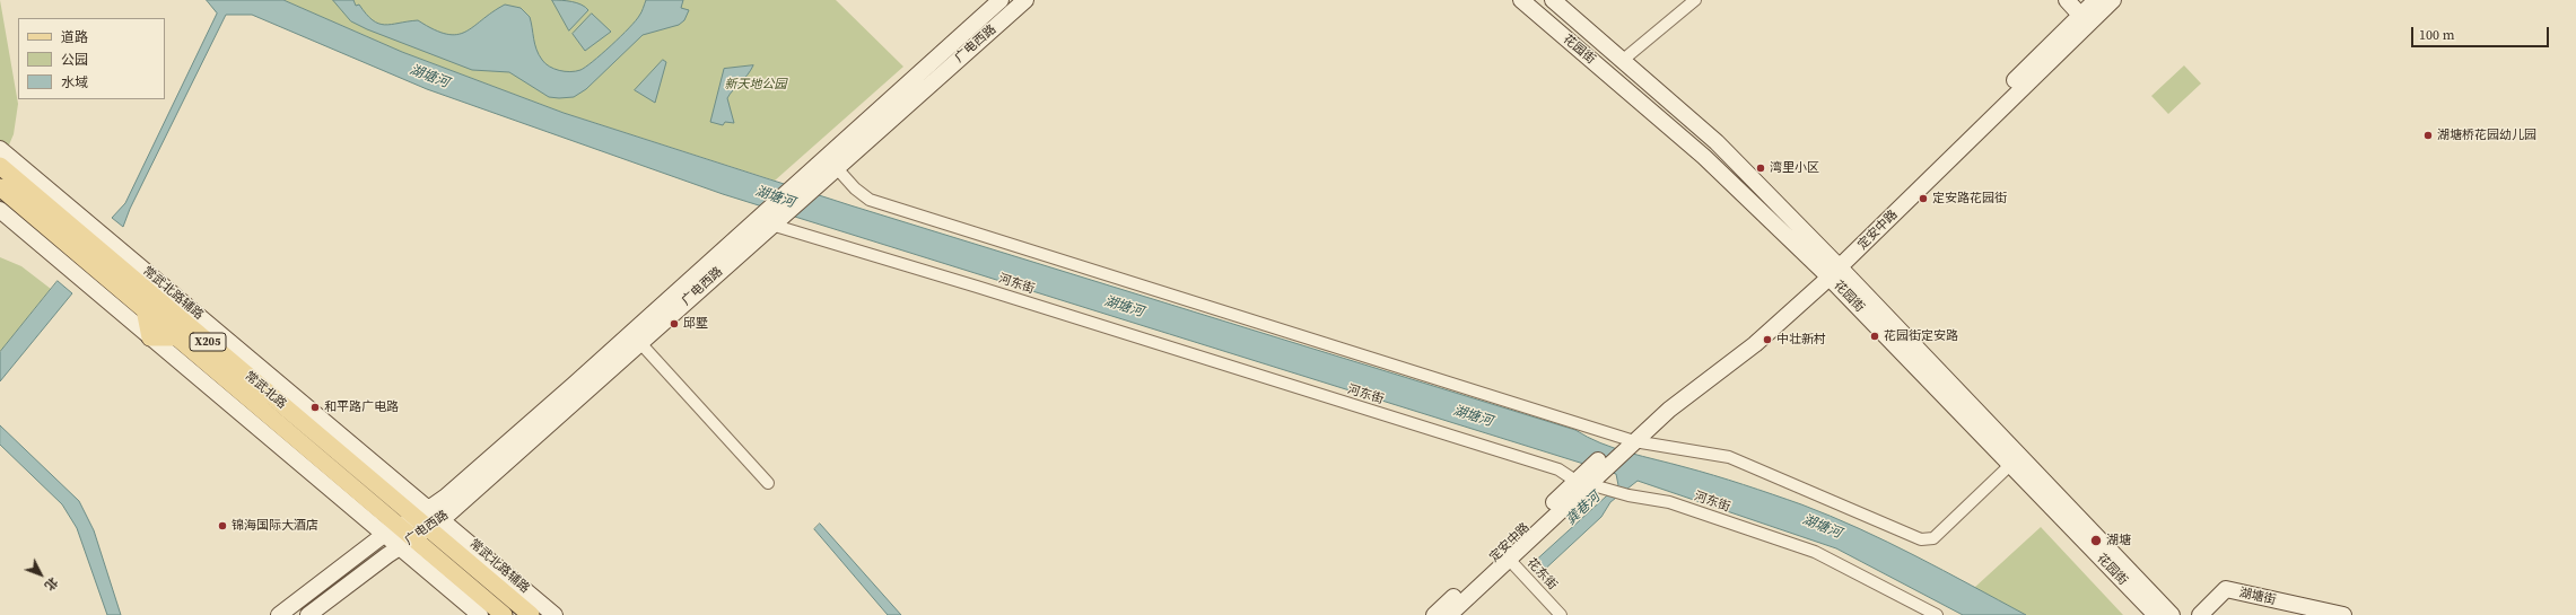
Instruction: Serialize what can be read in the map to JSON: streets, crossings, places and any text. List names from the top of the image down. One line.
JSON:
{"streets":{"main road":["广电西路","花园街","定安中路","常武北路辅路","X205","常武北路","湖塘街"],"street":["河东街","花东街"]},"crossings":[["广电西路","河东街"],["广电西路","常武北路辅路"],["广电西路","常武北路"],["花园街","定安中路"],["定安中路","河东街"],["定安中路","花东街"],["常武北路辅路","常武北路"]],"water":["湖塘河","龚巷河"],"parks":["新天地公园"],"places":["湖塘桥花园幼儿园","湾里小区","定安路花园街","邱墅","花园街定安路","中壮新村","和平路广电路","锦海国际大酒店","湖塘"],"legend":["道路","公园","水域"],"scale_bar":"100 m","north":"bottom right"}
